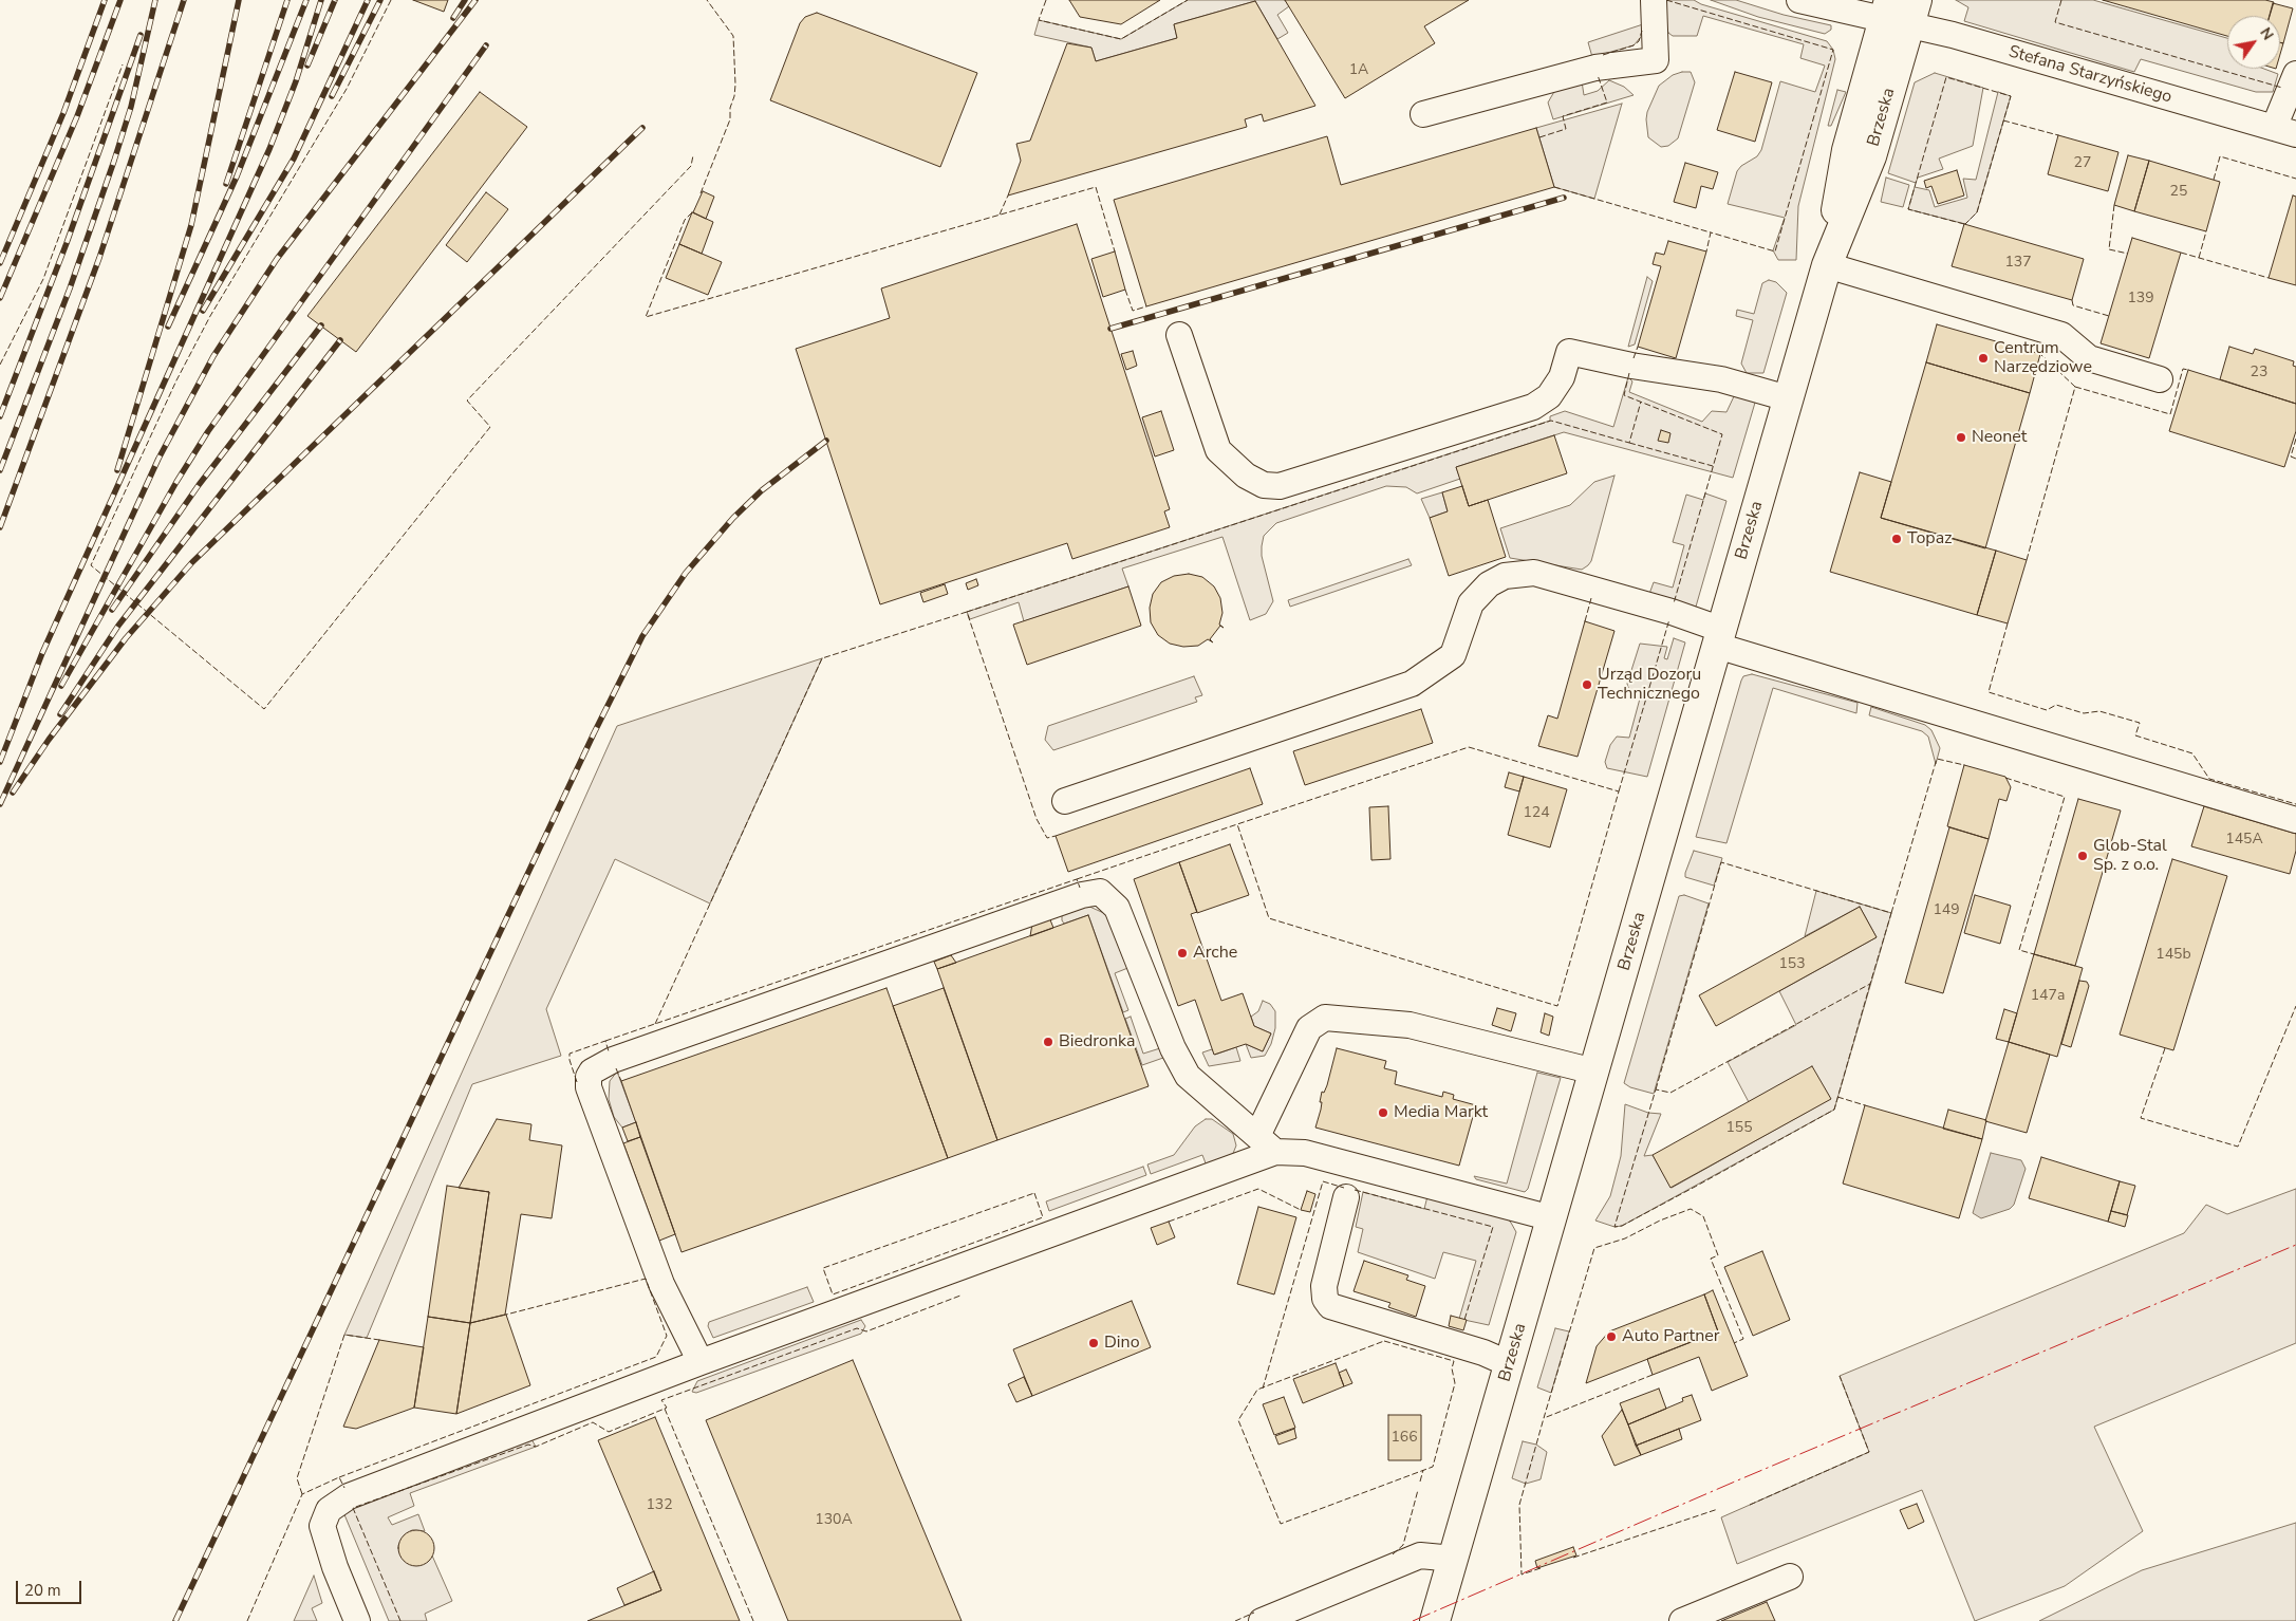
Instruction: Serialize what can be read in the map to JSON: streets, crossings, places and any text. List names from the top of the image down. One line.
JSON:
{"streets":{"main road":["Brzeska"],"street":["Stefana Starzyńskiego"]},"crossings":[["Stefana Starzyńskiego","Brzeska"]],"places":["Centrum Narzędziowe","Neonet","Topaz","Urząd Dozoru Technicznego","Glob-Stal Sp. z o.o.","Arche","Biedronka","Media Markt","Auto Partner","Dino"],"house_numbers":["1A","27","25","137","139","23","124","145A","149","145b","153","147a","155","166","132","130A"],"scale_bar":"20 m","north":"top right"}
